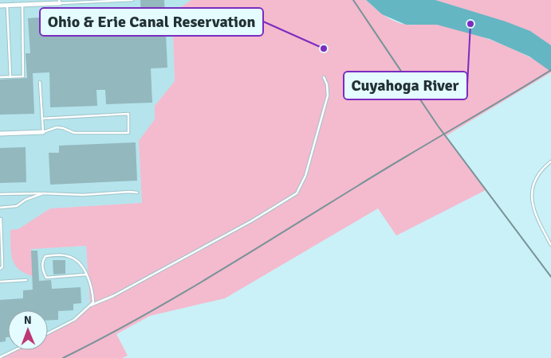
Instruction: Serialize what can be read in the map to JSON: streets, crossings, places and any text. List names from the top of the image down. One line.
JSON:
{"places":["Cuyahoga River","Ohio & Erie Canal Reservation"],"north":"top"}
